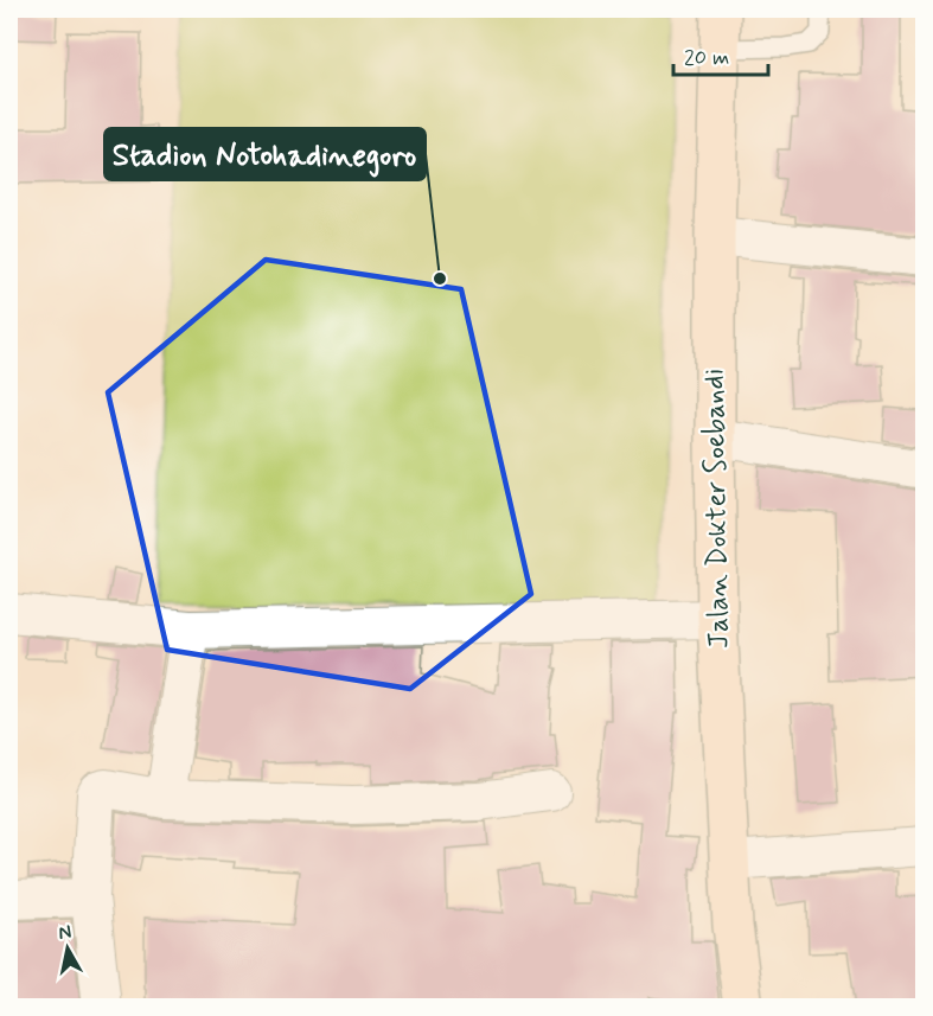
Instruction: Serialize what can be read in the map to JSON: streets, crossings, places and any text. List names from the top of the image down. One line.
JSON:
{"streets":{"main road":["Jalan Dokter Soebandi"]},"places":["Stadion Notohadinegoro"],"scale_bar":"20 m","north":"top"}
